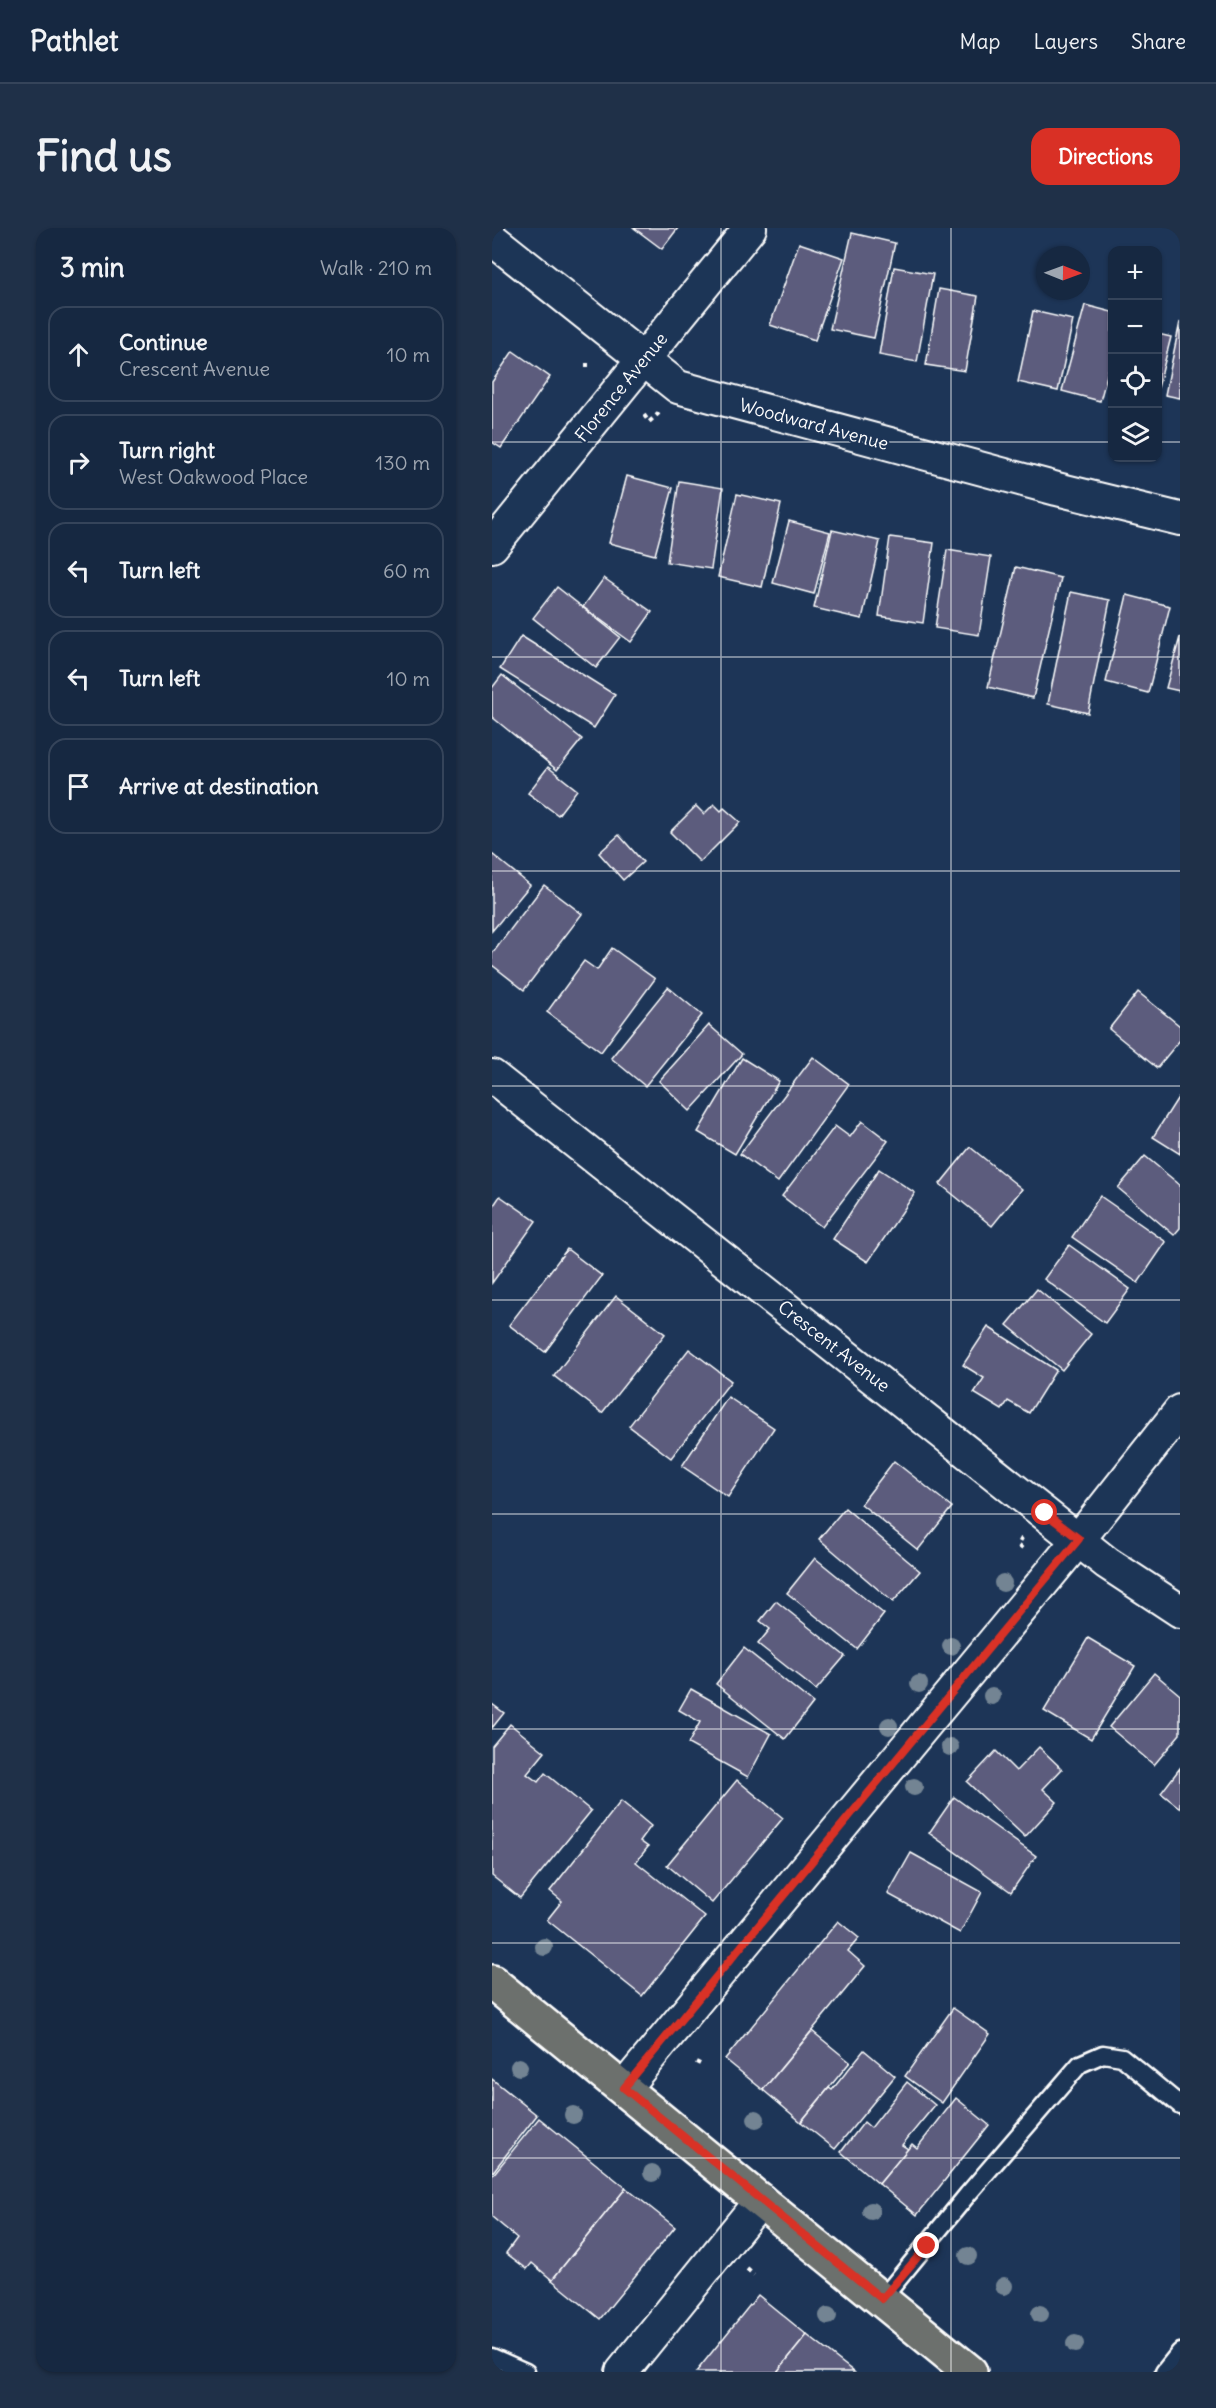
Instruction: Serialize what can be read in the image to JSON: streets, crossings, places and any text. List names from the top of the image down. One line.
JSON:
{"streets":{"street":["Florence Avenue","Woodward Avenue","Crescent Avenue"]},"crossings":[["Florence Avenue","Woodward Avenue"]],"north":"right","page":{"header":"Pathlet","nav":["Map","Layers","Share"],"buttons":"Directions","title":"Find us","heading":["3 min","Walk · 210 m"],"map_buttons":["+","−"],"list":[["Continue","Crescent Avenue","10 m"],["Turn right","West Oakwood Place","130 m"],["Turn left","60 m"],["Turn left","10 m"],"Arrive at destination"]}}
